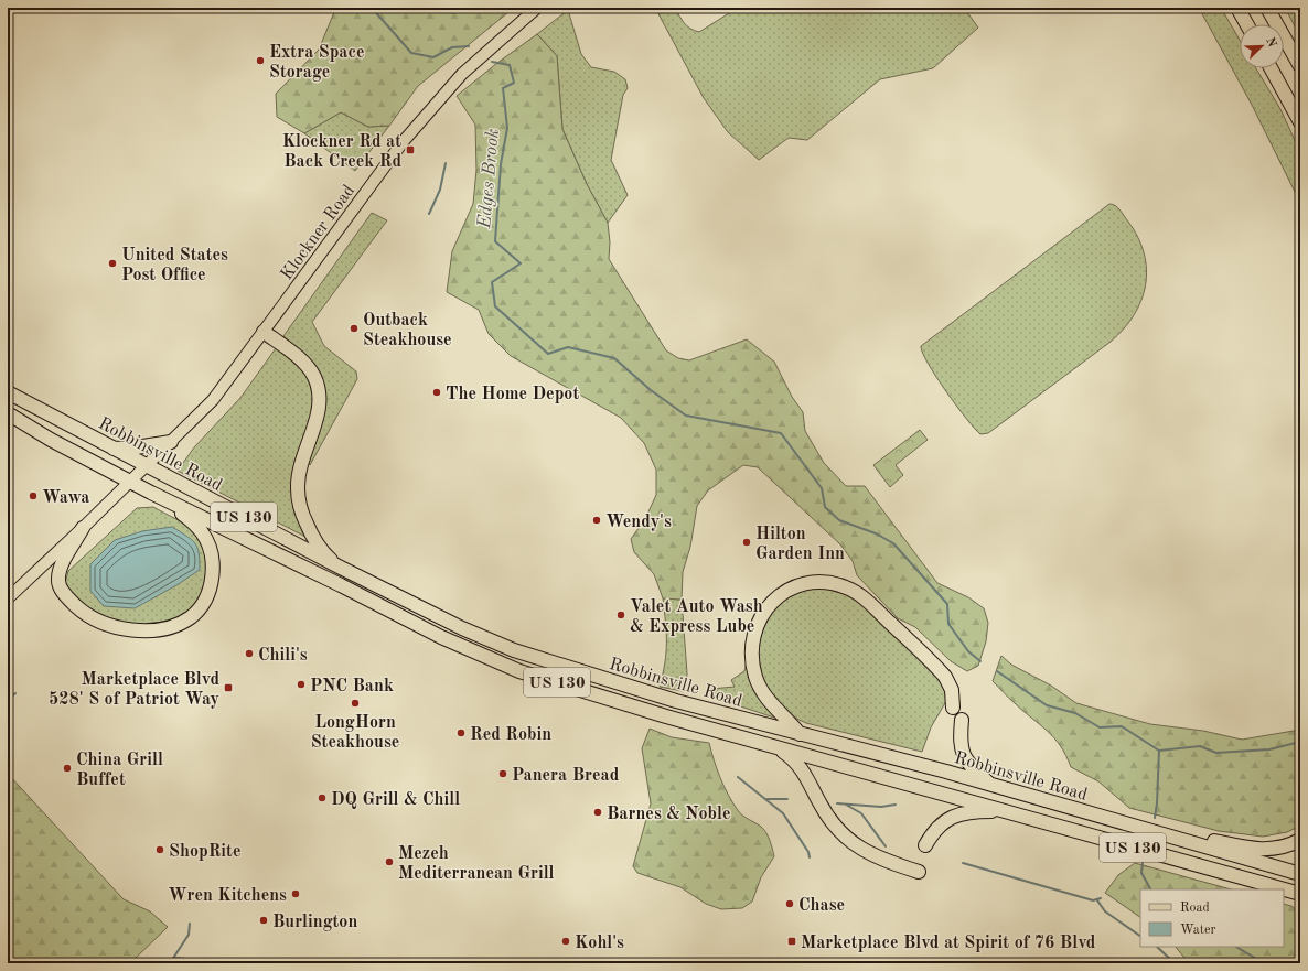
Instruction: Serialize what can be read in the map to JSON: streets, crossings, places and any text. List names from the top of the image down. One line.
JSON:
{"streets":{"highway":["Robbinsville Road","US 130"],"main road":["Klockner Road"]},"crossings":[["Klockner Road","Robbinsville Road"]],"water":["Edges Brook"],"places":{"other":["Extra Space Storage","United States Post Office","Outback Steakhouse","The Home Depot","Wawa","Wendy's","Hilton Garden Inn","Valet Auto Wash & Express Lube","Chili's","PNC Bank","LongHorn Steakhouse","Red Robin","China Grill Buffet","Panera Bread","DQ Grill & Chill","Barnes & Noble","ShopRite","Mezeh Mediterranean Grill","Wren Kitchens","Chase","Burlington","Kohl's"],"transit":["Klockner Rd at Back Creek Rd","Marketplace Blvd 528' S of Patriot Way","Marketplace Blvd at Spirit of 76 Blvd"]},"legend":["Road","Water"],"north":"top right"}
